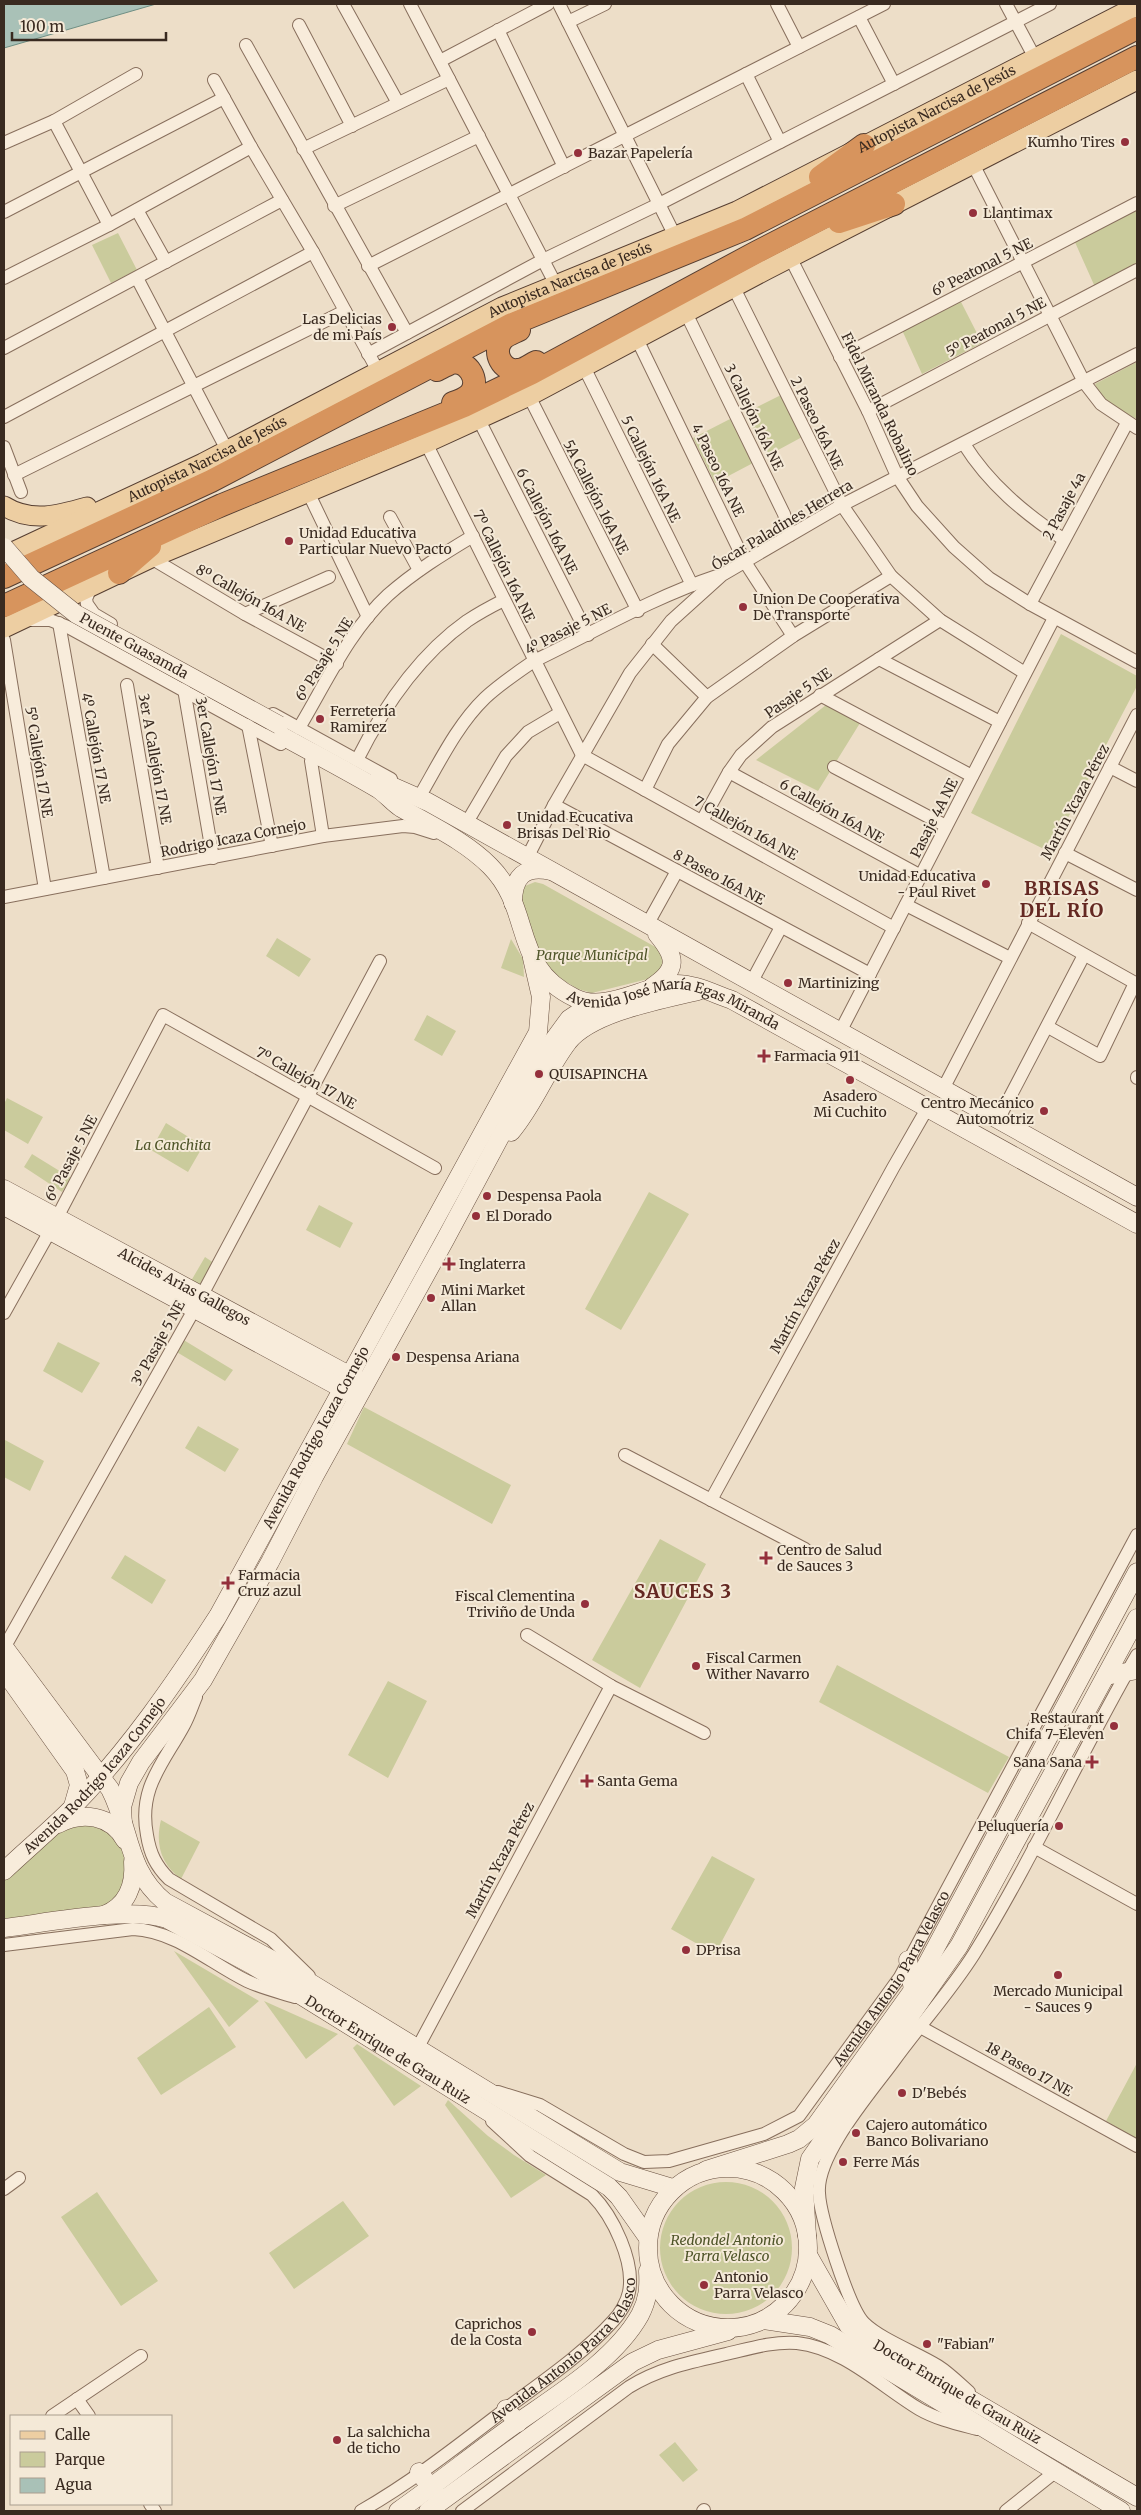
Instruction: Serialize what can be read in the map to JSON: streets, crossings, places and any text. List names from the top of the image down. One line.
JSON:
{"streets":{"highway":["Autopista Narcisa de Jesús"],"main road":["Puente Guasamda","Avenida José María Egas Miranda","Alcides Arias Gallegos","Avenida Rodrigo Icaza Cornejo","Avenida Antonio Parra Velasco","Doctor Enrique de Grau Ruiz"],"street":["6º Peatonal 5 NE","5º Peatonal 5 NE","Fidel Miranda Robalino","3 Callejón 16A NE","2 Paseo 16A NE","5 Callejón 16A NE","4 Paseo 16A NE","5A Callejón 16A NE","2 Pasaje 4a","6 Callejón 16A NE","Óscar Paladines Herrera","7º Callejón 16A NE","8º Callejón 16A NE","4º Pasaje 5 NE","6º Pasaje 5 NE","Pasaje 5 NE","4º Callejón 17 NE","3er Callejón 17 NE","3er A Callejón 17 NE","5º Callejón 17 NE","Martín Ycaza Pérez","Pasaje 4A NE","7 Callejón 16A NE","Rodrigo Icaza Cornejo","8 Paseo 16A NE","7º Callejón 17 NE","3º Pasaje 5 NE","18 Paseo 17 NE"]},"crossings":[["Autopista Narcisa de Jesús","Puente Guasamda"],["6º Peatonal 5 NE","Fidel Miranda Robalino"],["5º Peatonal 5 NE","Fidel Miranda Robalino"],["Fidel Miranda Robalino","2 Pasaje 4a"],["Fidel Miranda Robalino","Óscar Paladines Herrera"],["Fidel Miranda Robalino","Pasaje 4A NE"],["3 Callejón 16A NE","Óscar Paladines Herrera"],["2 Paseo 16A NE","Óscar Paladines Herrera"],["2 Paseo 16A NE","Pasaje 5 NE"],["2 Paseo 16A NE","Pasaje 4A NE"],["5 Callejón 16A NE","4º Pasaje 5 NE"],["4 Paseo 16A NE","Óscar Paladines Herrera"],["5A Callejón 16A NE","4º Pasaje 5 NE"],["6 Callejón 16A NE","4º Pasaje 5 NE"],["6 Callejón 16A NE","Pasaje 5 NE"],["6 Callejón 16A NE","Pasaje 4A NE"],["Óscar Paladines Herrera","7º Callejón 16A NE"],["Óscar Paladines Herrera","4º Pasaje 5 NE"],["Óscar Paladines Herrera","7 Callejón 16A NE"],["Óscar Paladines Herrera","8 Paseo 16A NE"],["Óscar Paladines Herrera","Avenida José María Egas Miranda"],["7º Callejón 16A NE","4º Pasaje 5 NE"],["7º Callejón 16A NE","6º Pasaje 5 NE"],["7º Callejón 16A NE","7 Callejón 16A NE"],["8º Callejón 16A NE","6º Pasaje 5 NE"],["4º Pasaje 5 NE","Avenida José María Egas Miranda"],["Puente Guasamda","Avenida José María Egas Miranda"],["6º Pasaje 5 NE","7º Callejón 17 NE"],["6º Pasaje 5 NE","Alcides Arias Gallegos"],["Pasaje 5 NE","7 Callejón 16A NE"],["4º Callejón 17 NE","Rodrigo Icaza Cornejo"],["3er Callejón 17 NE","Rodrigo Icaza Cornejo"],["3er A Callejón 17 NE","Rodrigo Icaza Cornejo"],["5º Callejón 17 NE","Rodrigo Icaza Cornejo"],["Martín Ycaza Pérez","Avenida José María Egas Miranda"],["Martín Ycaza Pérez","Doctor Enrique de Grau Ruiz"],["Pasaje 4A NE","7 Callejón 16A NE"],["Pasaje 4A NE","8 Paseo 16A NE"],["Pasaje 4A NE","Avenida José María Egas Miranda"],["Rodrigo Icaza Cornejo","Avenida José María Egas Miranda"],["Avenida José María Egas Miranda","Avenida Rodrigo Icaza Cornejo"],["7º Callejón 17 NE","3º Pasaje 5 NE"],["Alcides Arias Gallegos","3º Pasaje 5 NE"],["Alcides Arias Gallegos","Avenida Rodrigo Icaza Cornejo"],["3º Pasaje 5 NE","Doctor Enrique de Grau Ruiz"],["Avenida Rodrigo Icaza Cornejo","Doctor Enrique de Grau Ruiz"],["Avenida Antonio Parra Velasco","Doctor Enrique de Grau Ruiz"]],"districts":["BRISAS DEL RÍO","SAUCES 3"],"parks":["Parque Municipal","La Canchita","Redondel Antonio Parra Velasco"],"places":{"other":["Kumho Tires","Bazar Papelería","Llantimax","Las Delicias de mi País","Unidad Educativa Particular Nuevo Pacto","Union De Cooperativa De Transporte","Ferretería Ramirez","Unidad Ecucativa Brisas Del Rio","Unidad Educativa - Paul Rivet","Martinizing","QUISAPINCHA","Asadero Mi Cuchito","Centro Mecánico Automotriz","Despensa Paola","El Dorado","Mini Market Allan","Despensa Ariana","Fiscal Clementina Triviño de Unda","Fiscal Carmen Wither Navarro","Restaurant Chifa 7-Eleven","Peluquería","DPrisa","Mercado Municipal - Sauces 9","D'Bebés","Cajero automático Banco Bolivariano","Ferre Más","Antonio Parra Velasco","Caprichos de la Costa","\"Fabian\"","La salchicha de ticho"],"health":["Farmacia 911","Inglaterra","Centro de Salud de Sauces 3","Farmacia Cruz azul","Sana Sana","Santa Gema"]},"legend":["Calle","Parque","Agua"],"scale_bar":"100 m"}
